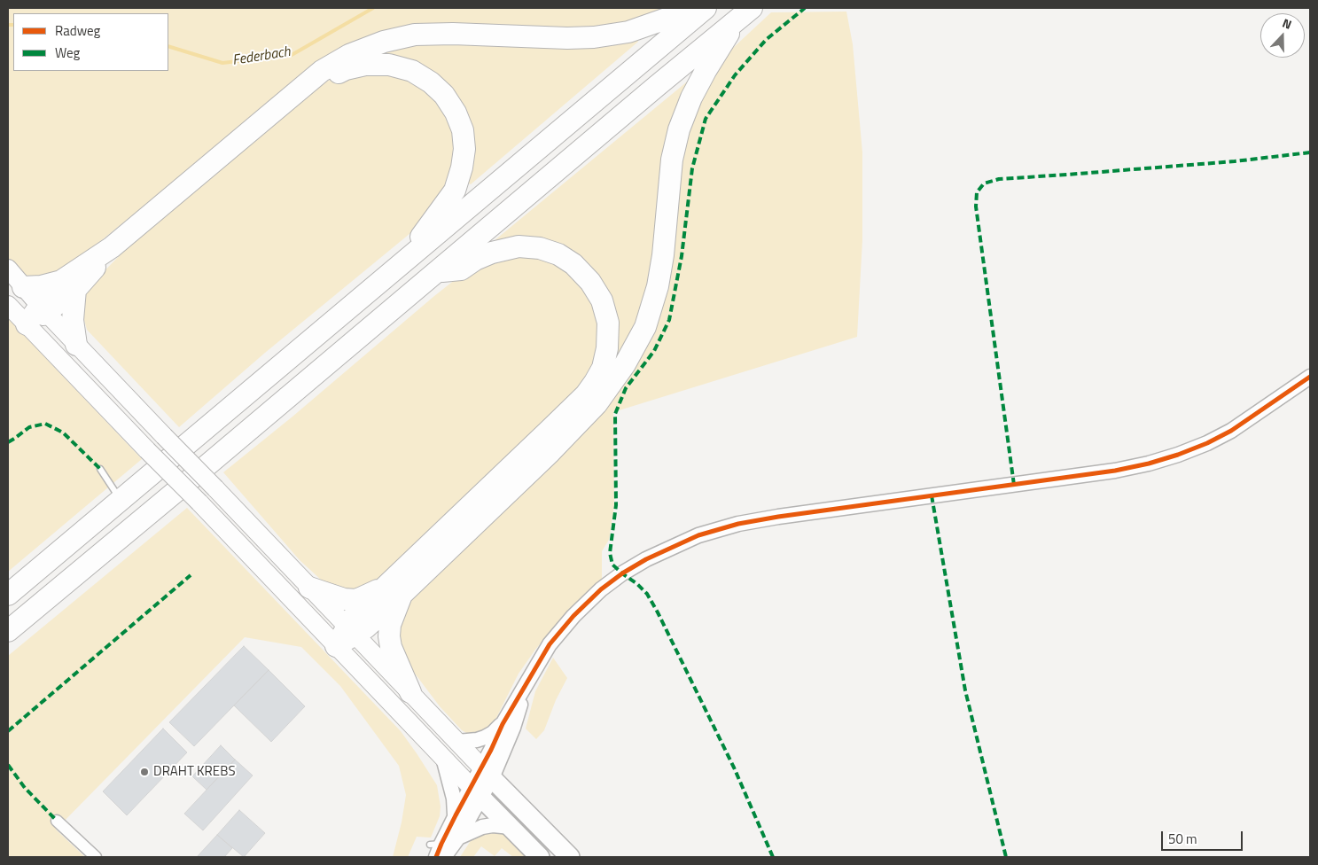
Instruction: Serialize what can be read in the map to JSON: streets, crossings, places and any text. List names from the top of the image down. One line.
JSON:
{"water":["Federbach"],"places":["DRAHT KREBS"],"legend":["Radweg","Weg"],"scale_bar":"50 m","north":"top"}
